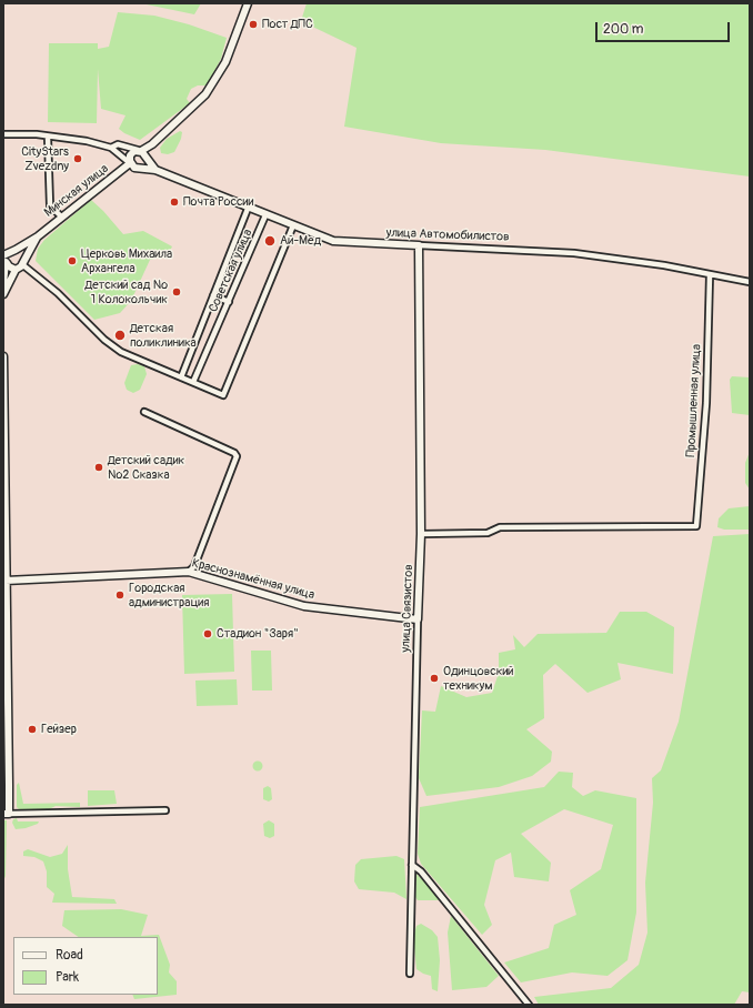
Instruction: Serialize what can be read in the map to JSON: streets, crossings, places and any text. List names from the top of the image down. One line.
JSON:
{"streets":{"street":["Минская улица","улица Автомобилистов","Советская улица","Промышленная улица","Краснознамённая улица","улица Связистов"]},"crossings":[["Минская улица","улица Автомобилистов"],["улица Автомобилистов","Советская улица"],["улица Автомобилистов","Промышленная улица"],["улица Автомобилистов","улица Связистов"],["Промышленная улица","улица Связистов"],["Краснознамённая улица","улица Связистов"]],"places":["Пост ДПС","CityStars Zvezdny","Почта России","Ай-Мед","Церковь Михаила Архангела","Детский сад № 1 Колокольчик","Детская поликлиника","Детский садик №2 Сказка","Городская администрация","Стадион \"Заря\"","Одинцовский техникум","Гейзер"],"legend":["Road","Park"],"scale_bar":"200 m"}
